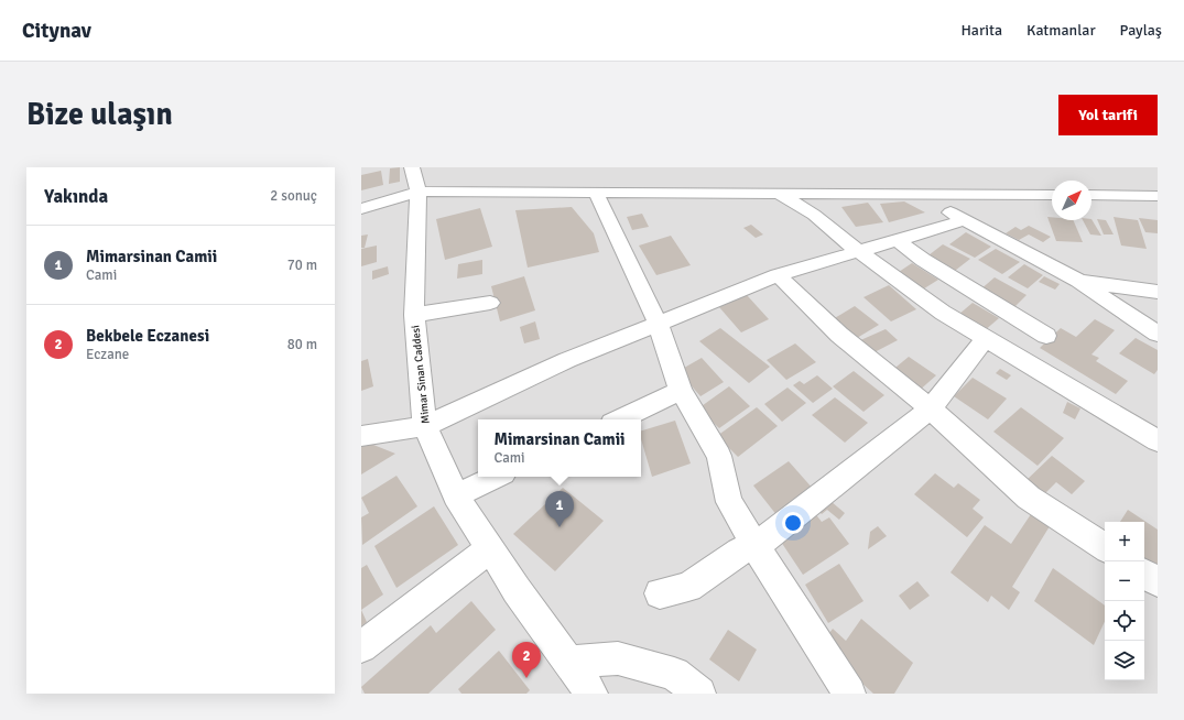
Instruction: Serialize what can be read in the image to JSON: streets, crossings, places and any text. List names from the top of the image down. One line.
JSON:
{"streets":{"street":["Mimar Sinan Caddesi"]},"north":"top right","page":{"header":"Citynav","nav":["Harita","Katmanlar","Paylaş"],"buttons":"Yol tarifi","title":"Bize ulaşın","heading":["Yakında","2 sonuç"],"list":[{"mark":"1","name":"Mimarsinan Camii","note":"Cami","value":"70 m"},{"mark":"2","name":"Bekbele Eczanesi","note":"Eczane","value":"80 m"}],"popup":["Mimarsinan Camii","Cami"],"pins":["1","2"],"map_buttons":["+","−"]}}
